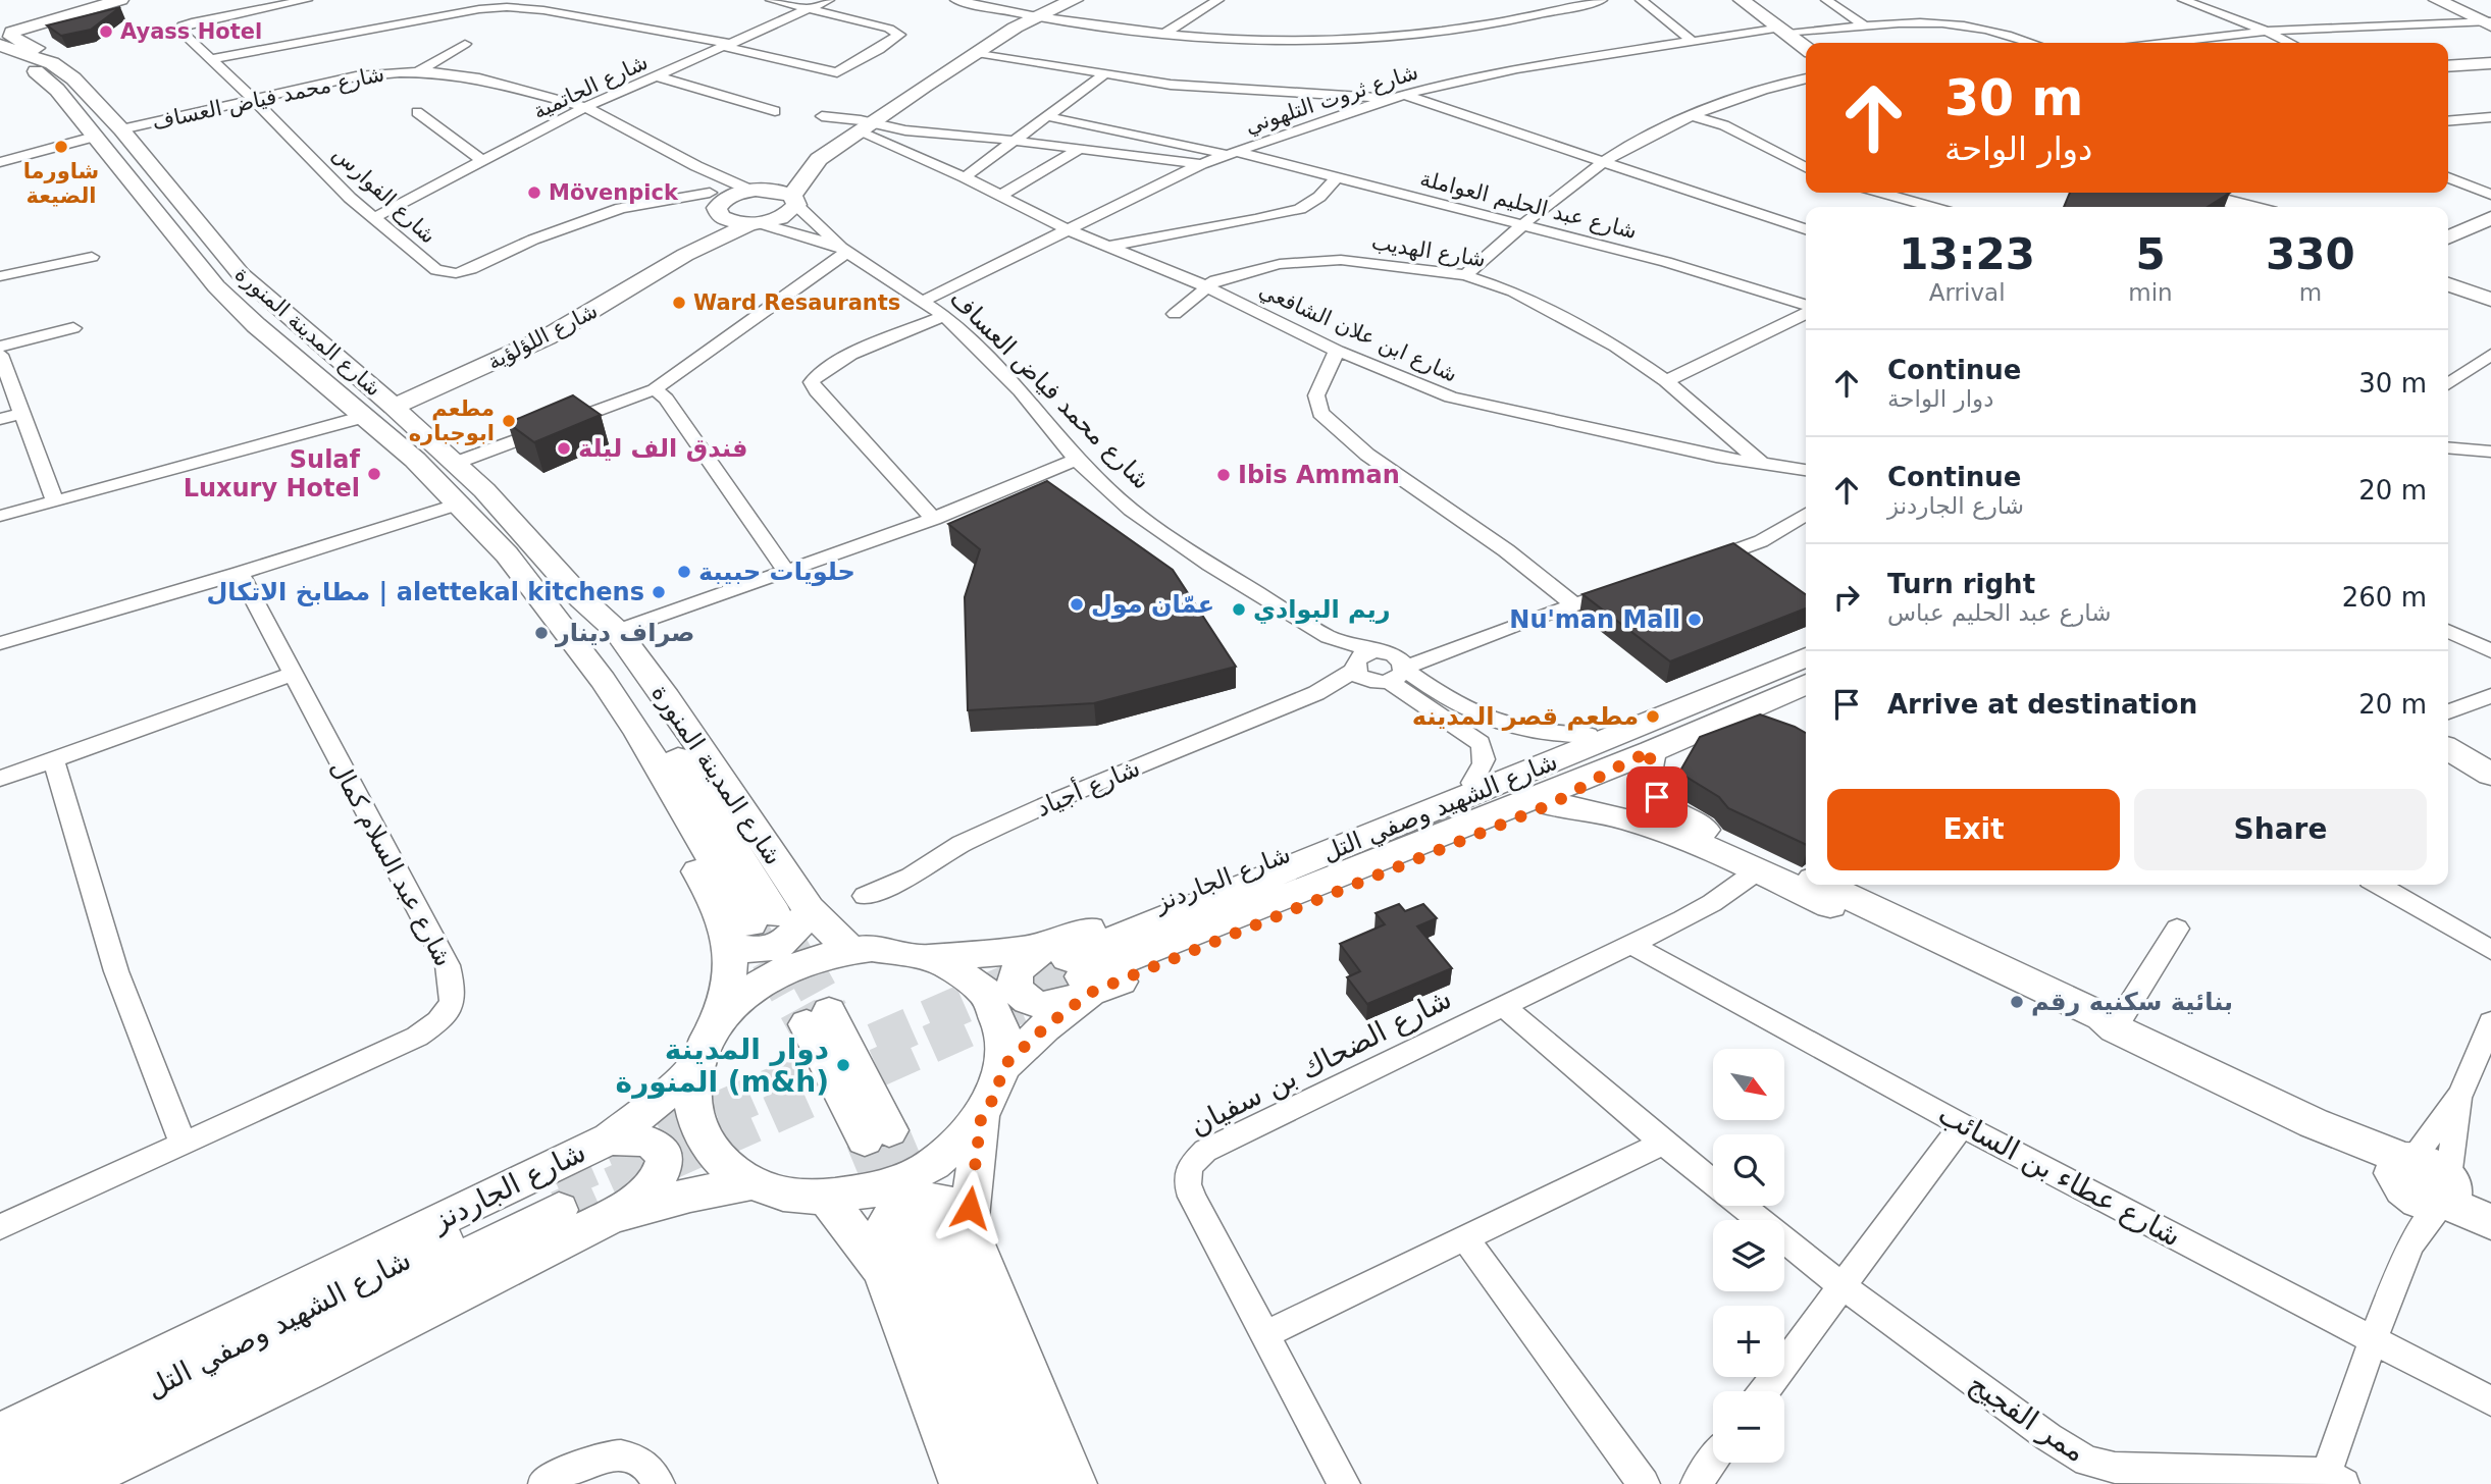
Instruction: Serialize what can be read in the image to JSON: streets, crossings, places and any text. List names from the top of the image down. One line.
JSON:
{"streets":{"street":["شارع الحاتمية","شارع محمد فياض العساف","شارع ثروت التلهوني","شارع الفوارس","شارع عبد الحليم العواملة","شارع الهديب","شارع المدينة المنورة","شارع ابن علان الشافعي","شارع اللؤلؤية","شارع أجياد","شارع الشهيد وصفي التل","شارع عبد السلام كمال","شارع الجاردنز","شارع الضحاك بن سفيان","شارع عطاء بن السائب","ممر الفجيج"]},"crossings":[["شارع الحاتمية","شارع محمد فياض العساف"],["شارع الحاتمية","شارع الفوارس"],["شارع محمد فياض العساف","شارع ثروت التلهوني"],["شارع محمد فياض العساف","شارع الفوارس"],["شارع محمد فياض العساف","شارع المدينة المنورة"],["شارع محمد فياض العساف","شارع اللؤلؤية"],["شارع محمد فياض العساف","شارع أجياد"],["شارع محمد فياض العساف","شارع الجاردنز"],["شارع ثروت التلهوني","شارع عبد الحليم العواملة"],["شارع ثروت التلهوني","شارع ابن علان الشافعي"],["شارع الفوارس","شارع اللؤلؤية"],["شارع الهديب","شارع ابن علان الشافعي"],["شارع المدينة المنورة","شارع اللؤلؤية"],["شارع الشهيد وصفي التل","شارع الجاردنز"],["شارع الضحاك بن سفيان","شارع عطاء بن السائب"],["شارع الضحاك بن سفيان","ممر الفجيج"]],"places":["Ayass Hotel","شاورما الضيعة","Mövenpick","Ward Resaurants","مطعم ابوجباره","فندق الف ليلة","Sulaf Luxury Hotel","Ibis Amman","حلويات حبيبة","مطابخ الاتكال | alettekal kitchens","عمّان مول","ريم البوادي","Nu'man Mall","صراف دينار","مطعم قصر المدينه","بنائية سكنيه رقم","دوار المدينة المنورة (m&h)"],"north":"bottom right","page":{"turn":["30 m","دوار الواحة"],"eta":["13:23","Arrival","5","min","330","m"],"list":[{"name":"Continue","note":"دوار الواحة","value":"30 m"},{"name":"Continue","note":"شارع الجاردنز","value":"20 m"},{"name":"Turn right","note":"شارع عبد الحليم عباس","value":"260 m"},{"name":"Arrive at destination","value":"20 m"}],"buttons":["Exit","Share"],"map_buttons":["+","−"]}}
